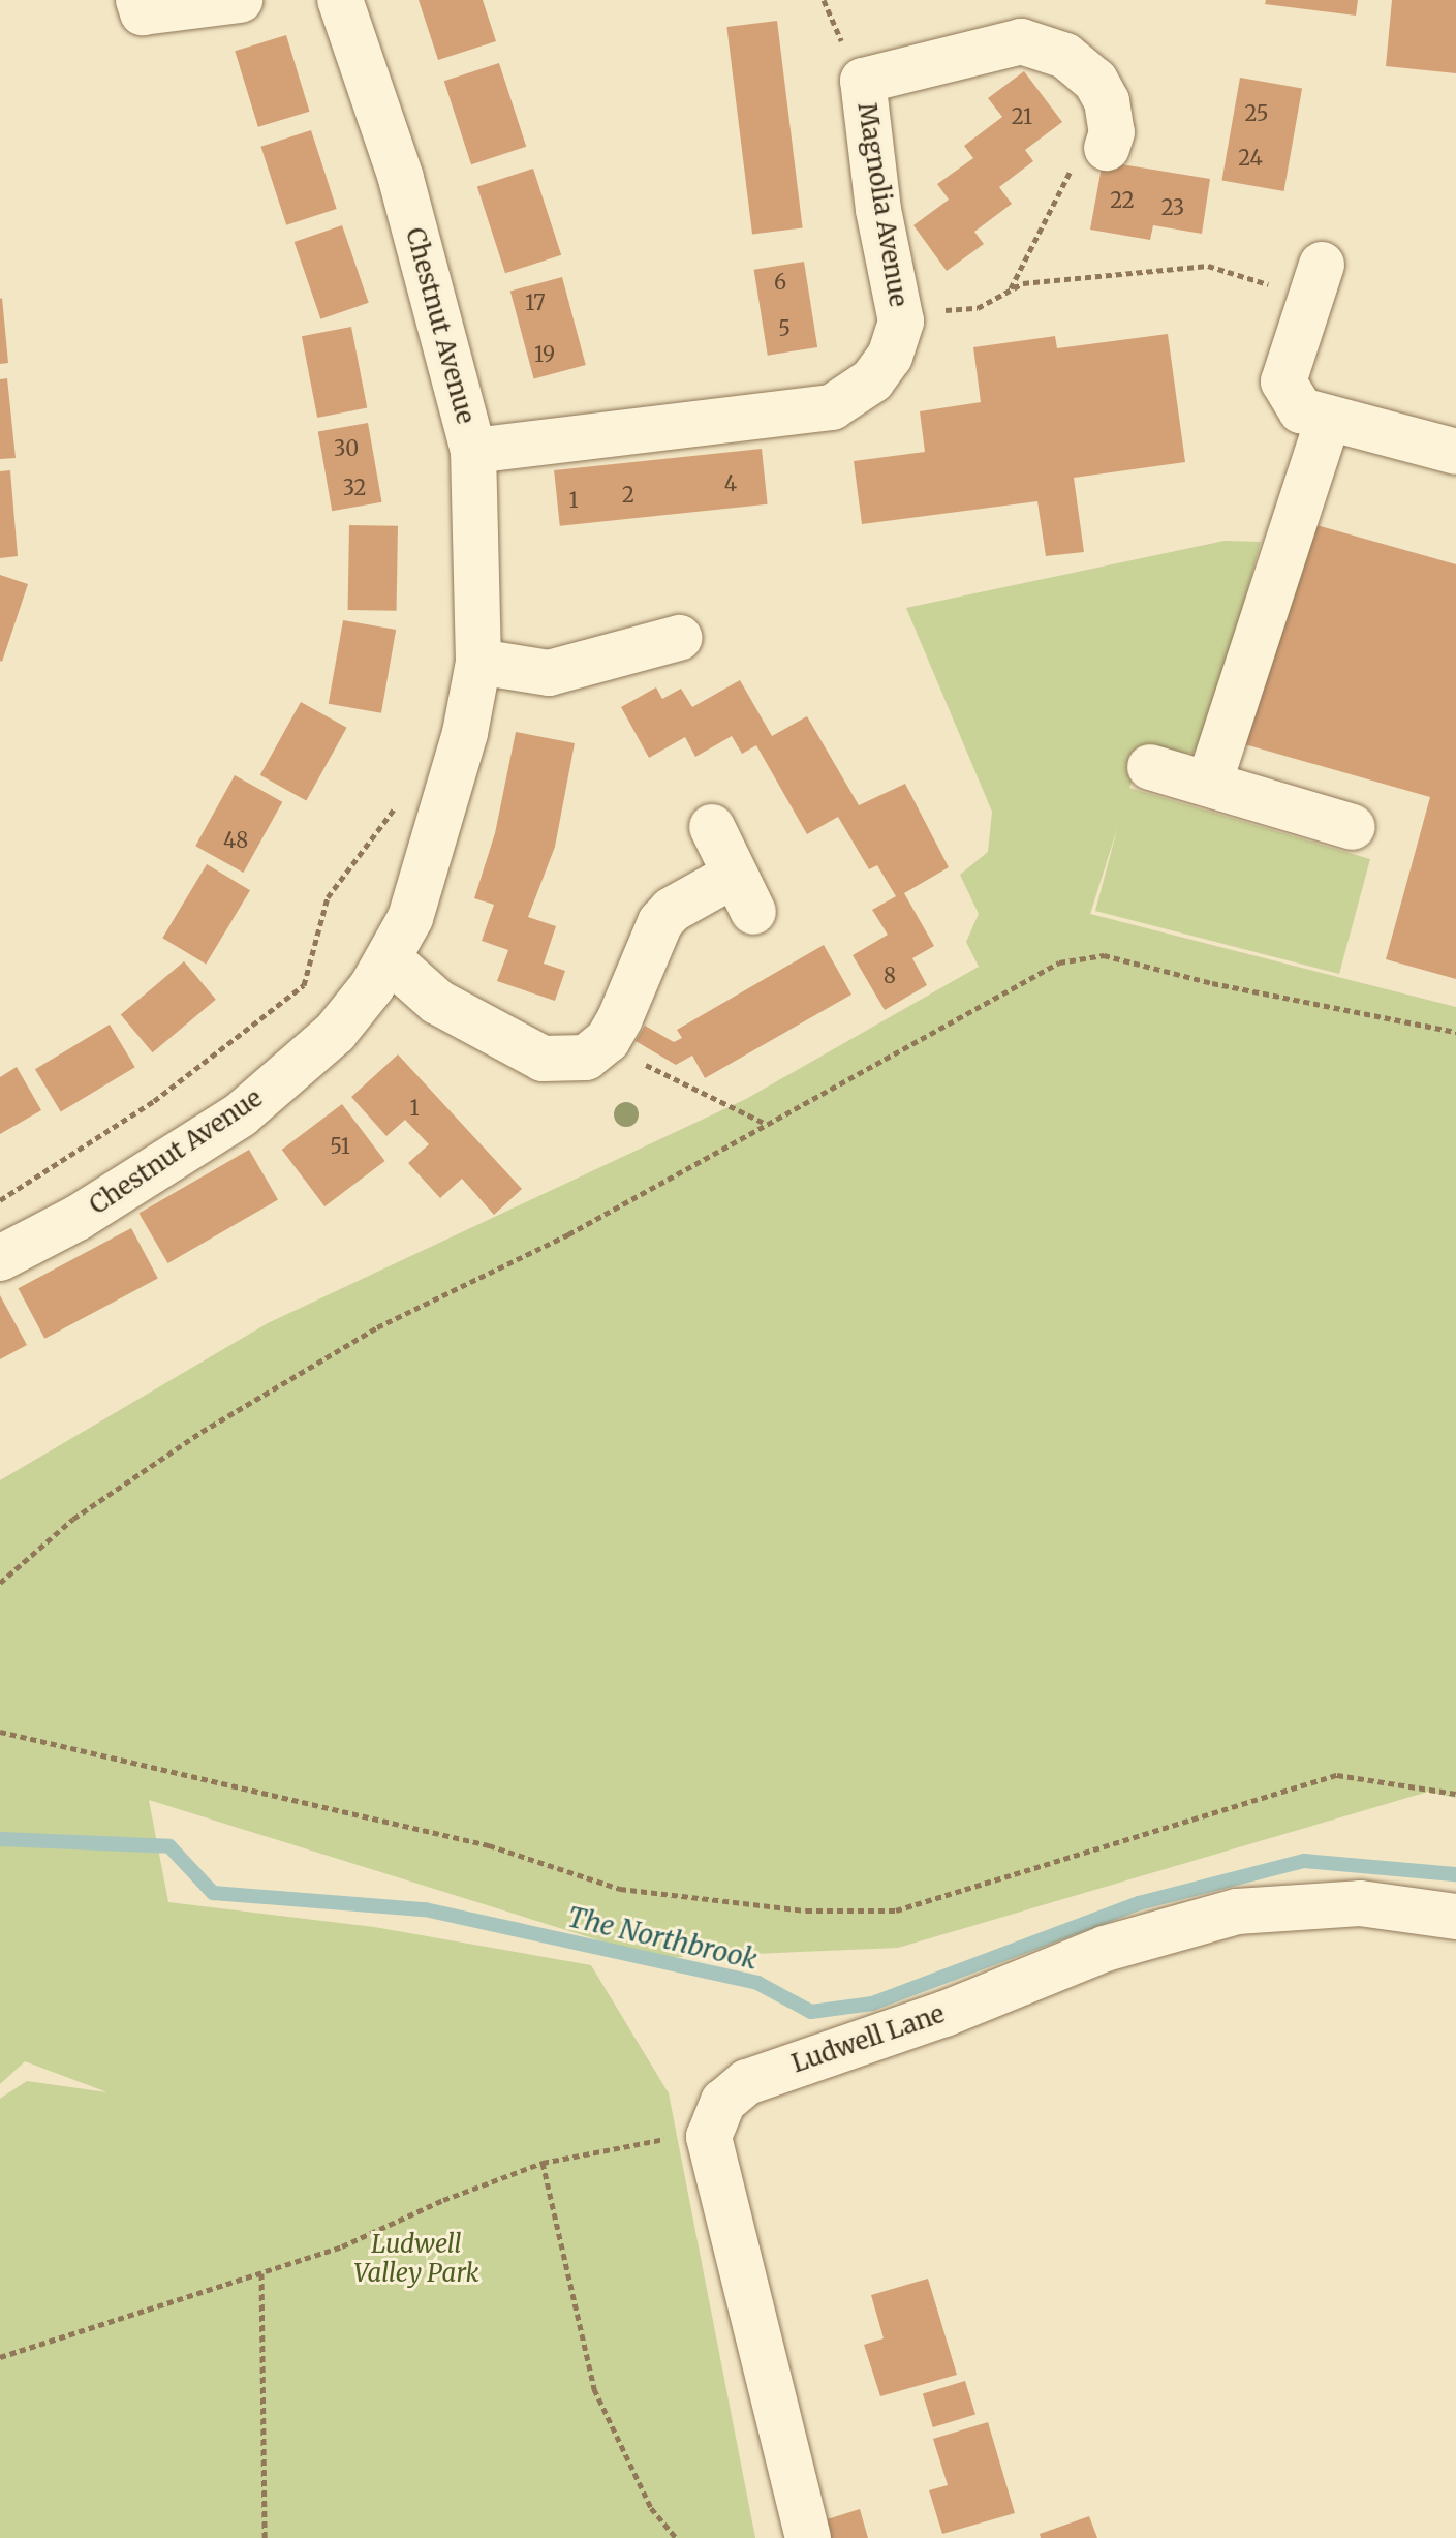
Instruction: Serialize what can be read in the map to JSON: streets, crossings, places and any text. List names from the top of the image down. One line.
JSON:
{"streets":{"street":["Magnolia Avenue","Chestnut Avenue","Ludwell Lane"]},"crossings":[["Magnolia Avenue","Chestnut Avenue"]],"water":["The Northbrook"],"parks":["Ludwell Valley Park"],"house_numbers":["25","21","24","22","23","6","17","5","19","30","4","32","2","1","48","8","1","51"]}
